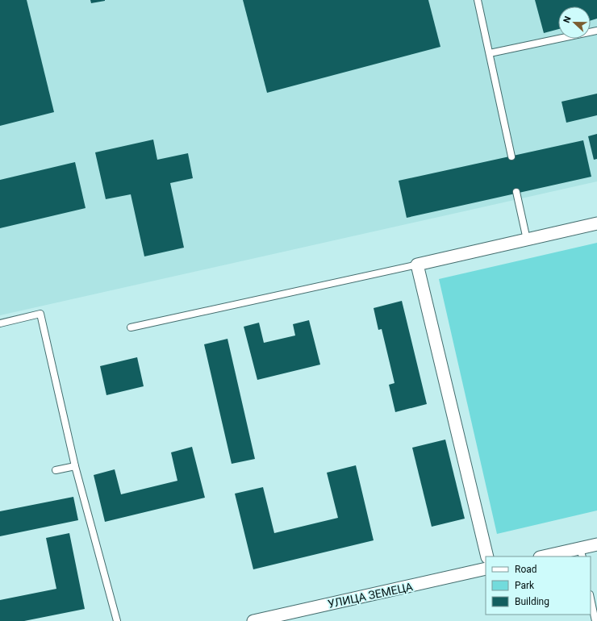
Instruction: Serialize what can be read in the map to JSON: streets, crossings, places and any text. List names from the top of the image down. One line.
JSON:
{"streets":{"street":["УЛИЦА ЗЕМЕЦА"]},"legend":["Road","Park","Building"],"north":"left"}
